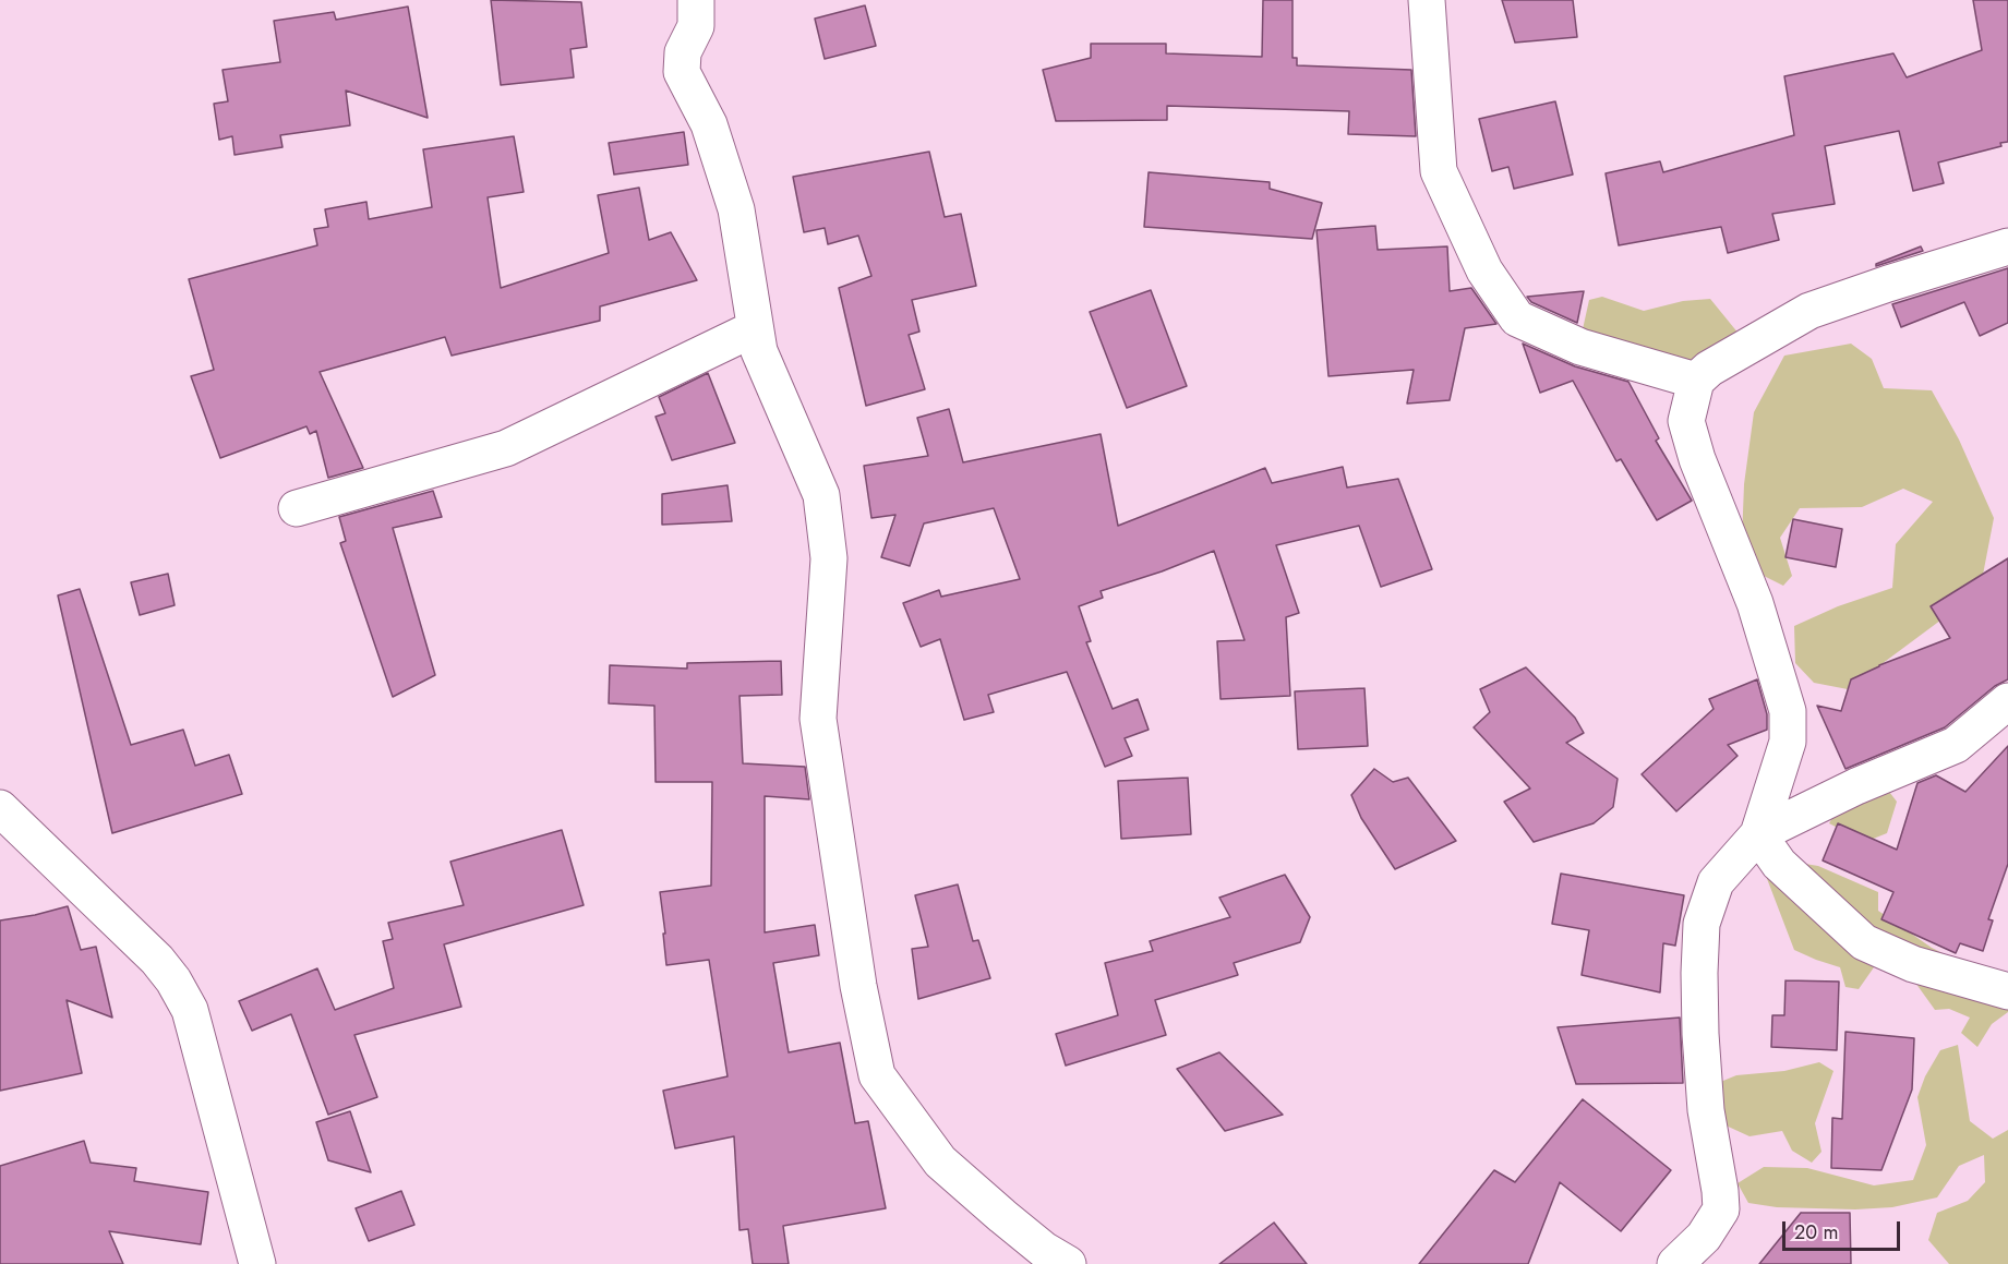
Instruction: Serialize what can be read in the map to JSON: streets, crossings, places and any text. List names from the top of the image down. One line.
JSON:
{"scale_bar":"20 m"}
